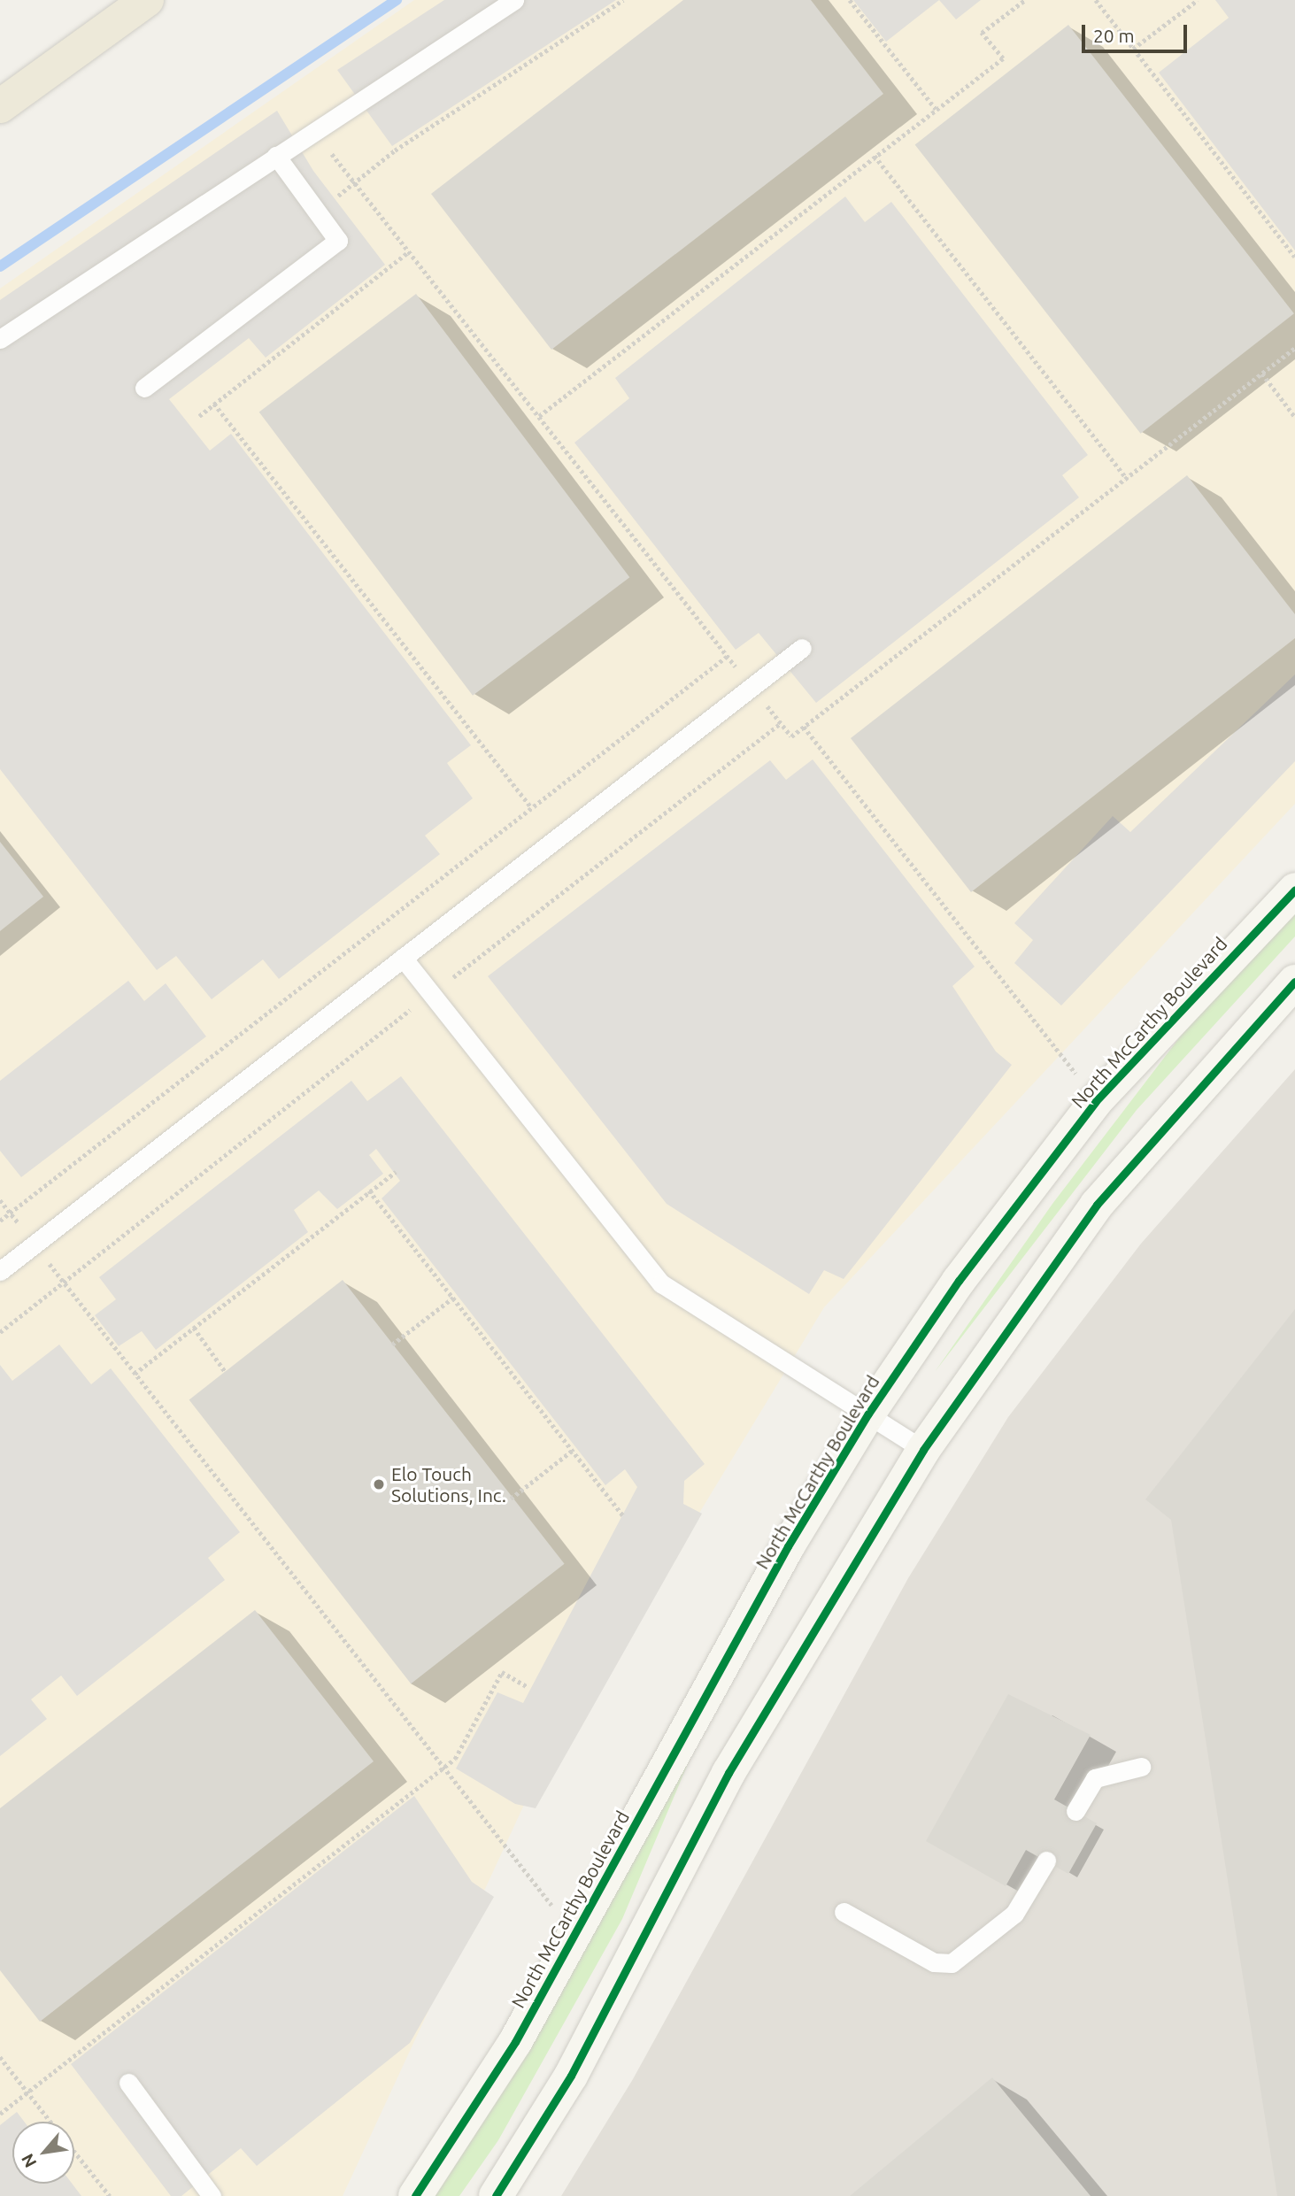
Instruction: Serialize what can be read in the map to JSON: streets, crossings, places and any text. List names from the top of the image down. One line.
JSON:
{"streets":{"main road":["North McCarthy Boulevard"]},"places":["Elo Touch Solutions, Inc."],"scale_bar":"20 m","north":"bottom left"}
